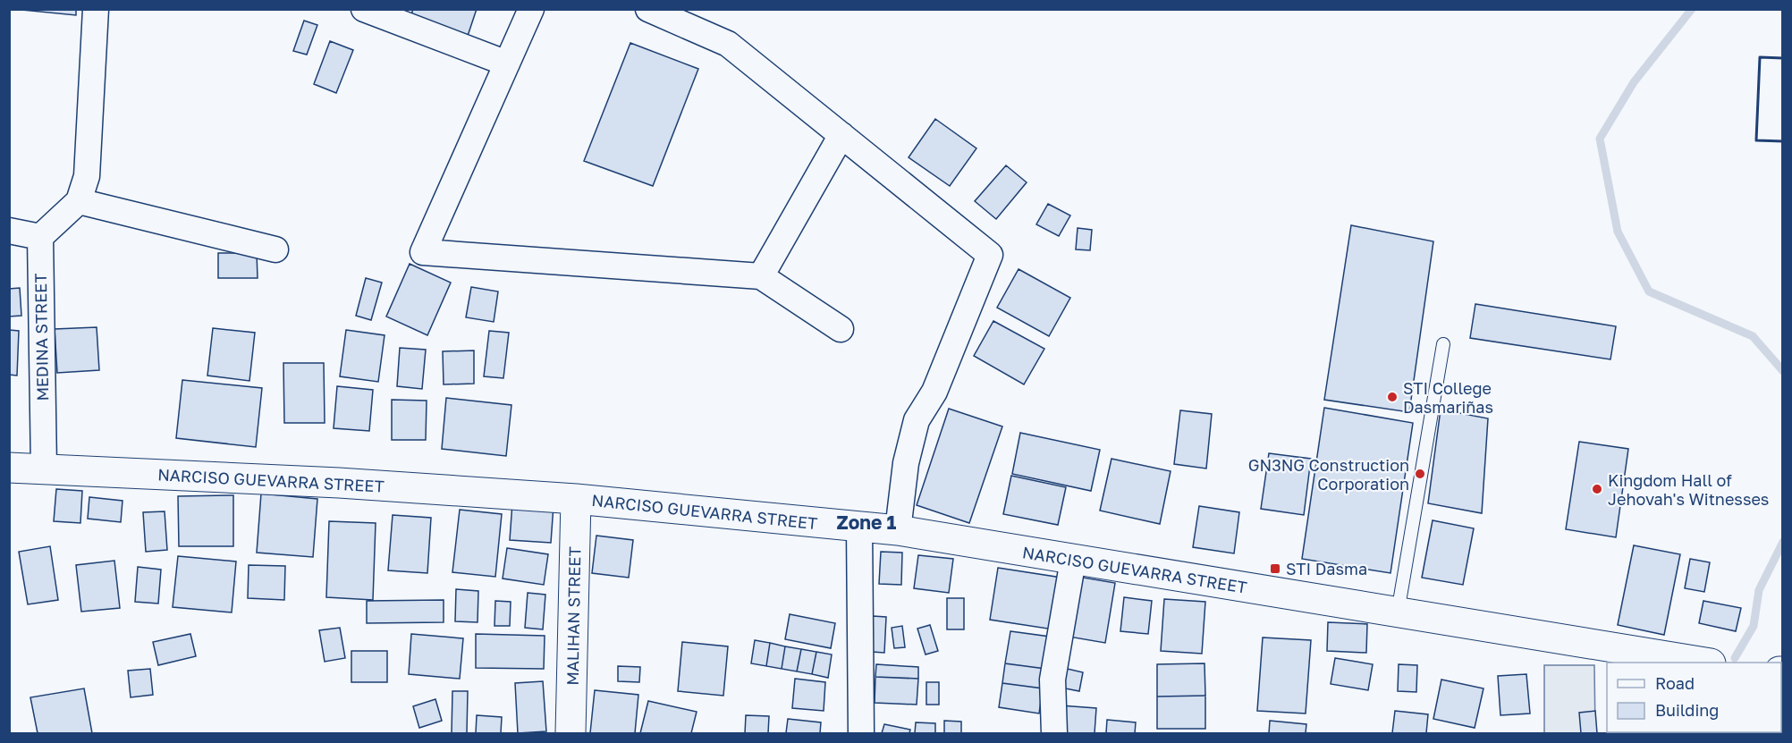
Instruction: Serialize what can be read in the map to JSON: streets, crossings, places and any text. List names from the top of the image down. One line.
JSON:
{"streets":{"street":["MEDINA STREET","NARCISO GUEVARRA STREET","MALIHAN STREET"]},"crossings":[["MEDINA STREET","NARCISO GUEVARRA STREET"],["NARCISO GUEVARRA STREET","MALIHAN STREET"]],"districts":["Zone 1"],"places":{"other":["STI College Dasmariñas","GN3NG Construction Corporation","Kingdom Hall of Jehovah's Witnesses"],"transit":["STI Dasma"]},"legend":["Road","Building"]}
